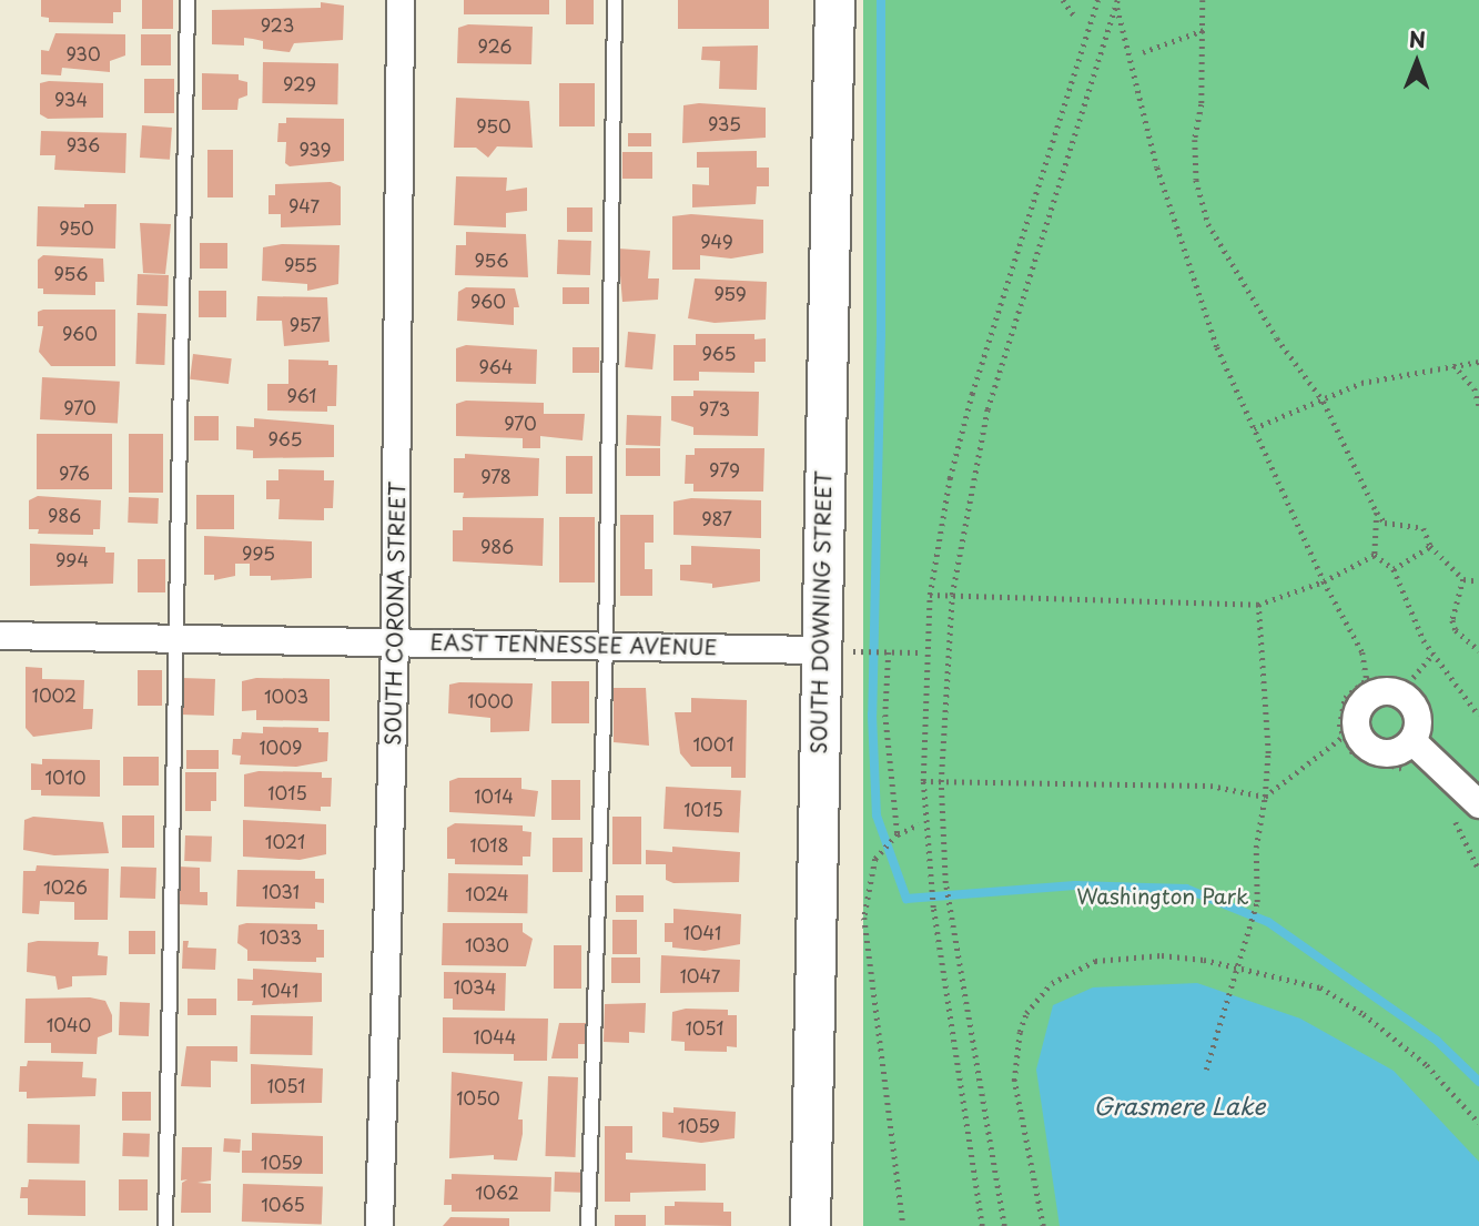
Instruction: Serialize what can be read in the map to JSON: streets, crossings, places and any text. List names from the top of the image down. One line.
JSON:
{"streets":{"main road":["SOUTH DOWNING STREET"],"street":["SOUTH CORONA STREET","EAST TENNESSEE AVENUE"]},"crossings":[["SOUTH DOWNING STREET","EAST TENNESSEE AVENUE"],["SOUTH CORONA STREET","EAST TENNESSEE AVENUE"]],"water":["Grasmere Lake"],"parks":["Washington Park"],"house_numbers":["923","926","930","929","934","935","950","936","939","947","950","949","956","955","956","959","960","957","960","965","964","961","970","973","970","965","979","976","978","986","987","986","995","994","1002","1003","1000","1001","1009","1010","1015","1014","1015","1021","1018","1026","1031","1024","1041","1033","1030","1047","1034","1041","1040","1051","1044","1051","1050","1059","1059","1062","1065"],"north":"top"}
